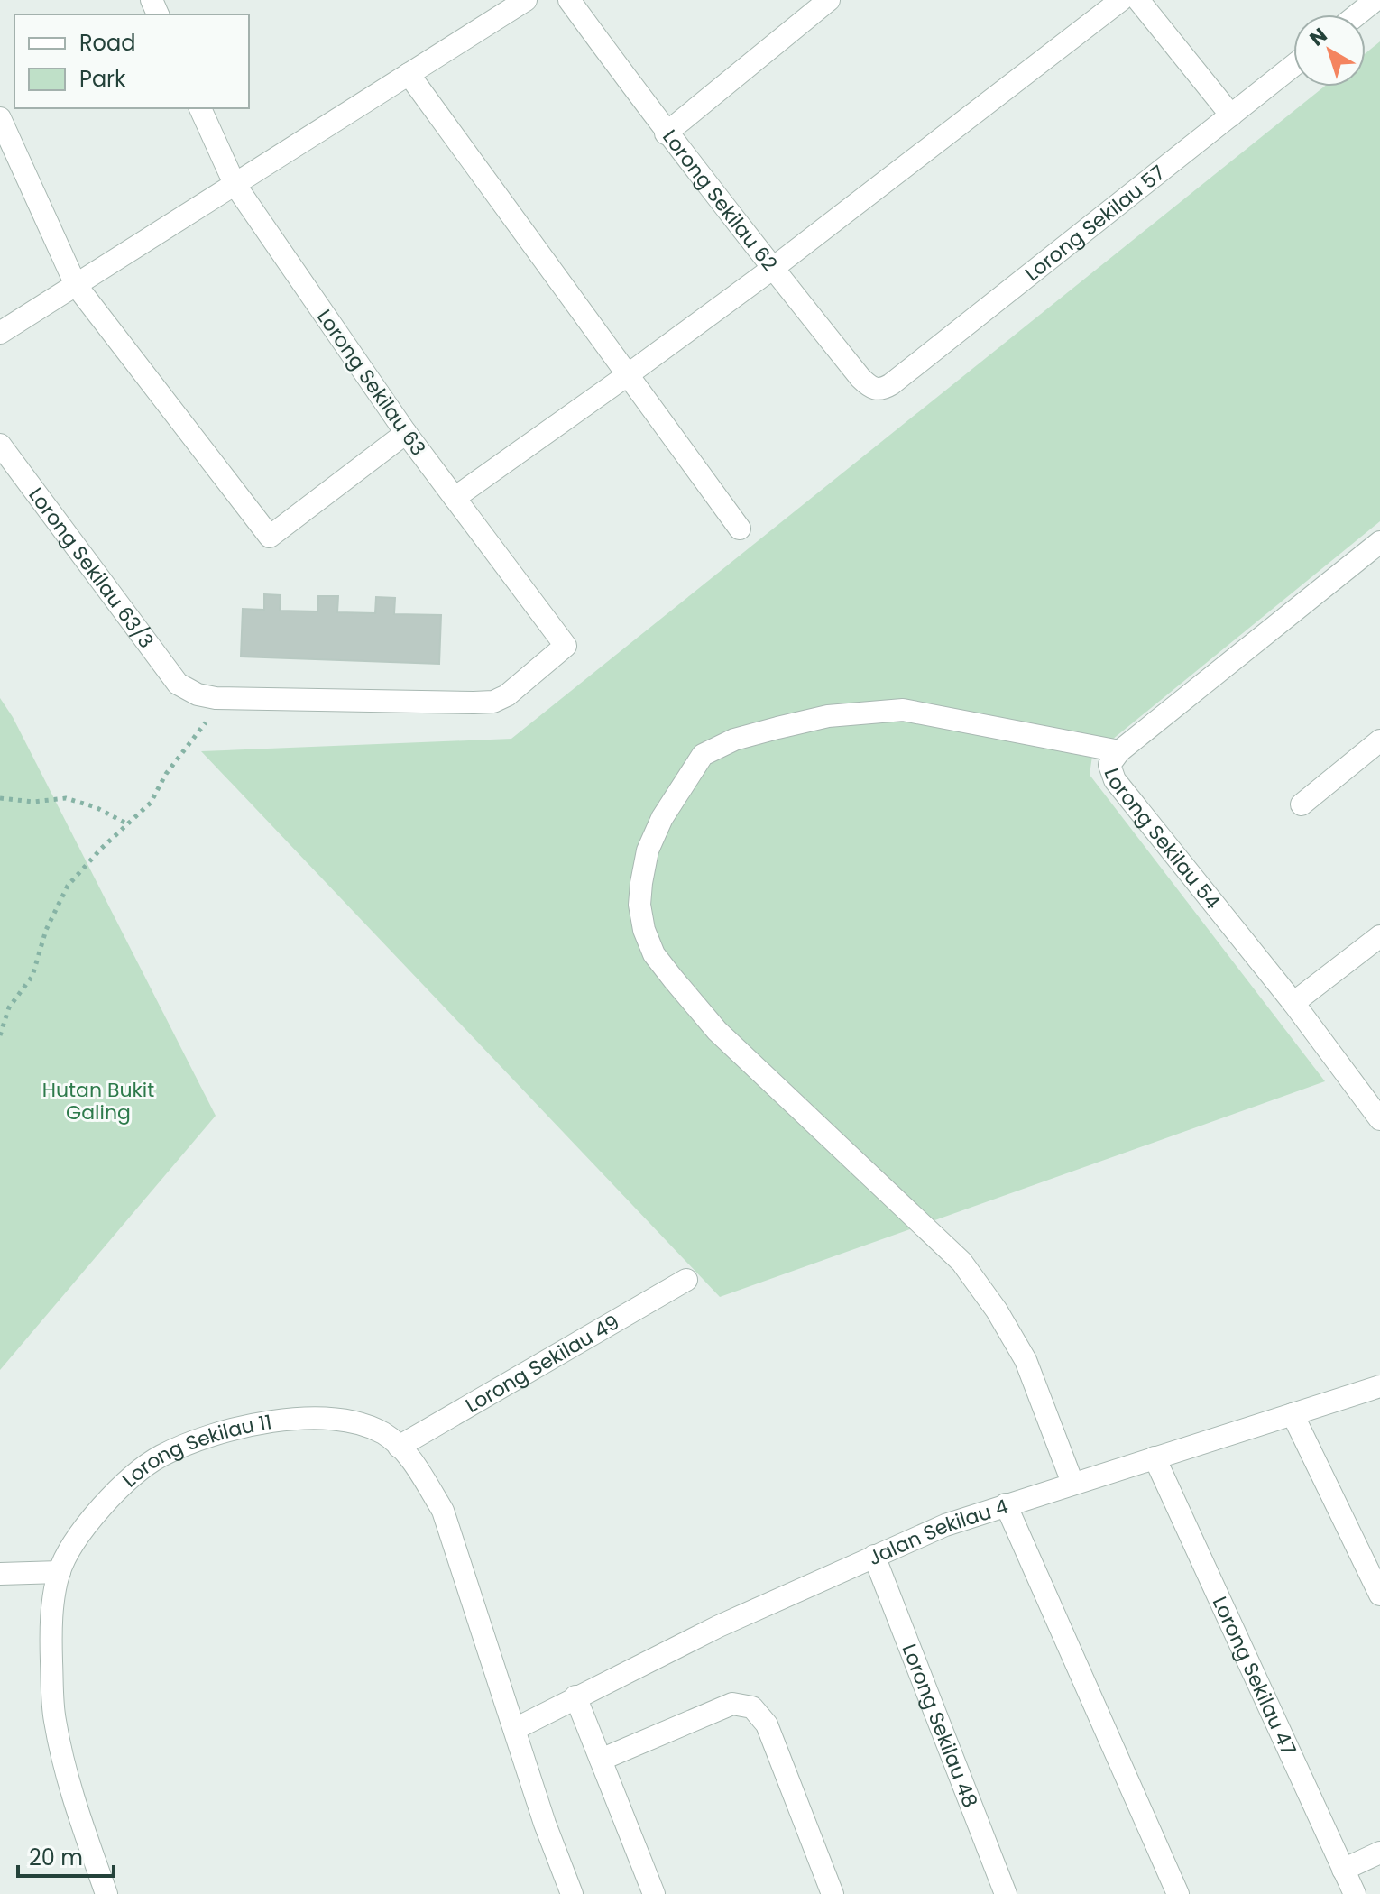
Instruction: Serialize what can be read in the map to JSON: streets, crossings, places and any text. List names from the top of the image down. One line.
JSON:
{"streets":{"street":["Lorong Sekilau 62","Lorong Sekilau 57","Lorong Sekilau 63","Lorong Sekilau 63/3","Lorong Sekilau 54","Lorong Sekilau 49","Lorong Sekilau 11","Jalan Sekilau 4","Lorong Sekilau 47","Lorong Sekilau 48"]},"crossings":[["Lorong Sekilau 62","Lorong Sekilau 57"],["Lorong Sekilau 63","Lorong Sekilau 63/3"],["Lorong Sekilau 49","Lorong Sekilau 11"],["Lorong Sekilau 11","Jalan Sekilau 4"],["Jalan Sekilau 4","Lorong Sekilau 47"],["Jalan Sekilau 4","Lorong Sekilau 48"]],"parks":["Hutan Bukit Galing"],"legend":["Road","Park"],"scale_bar":"20 m","north":"top left"}
